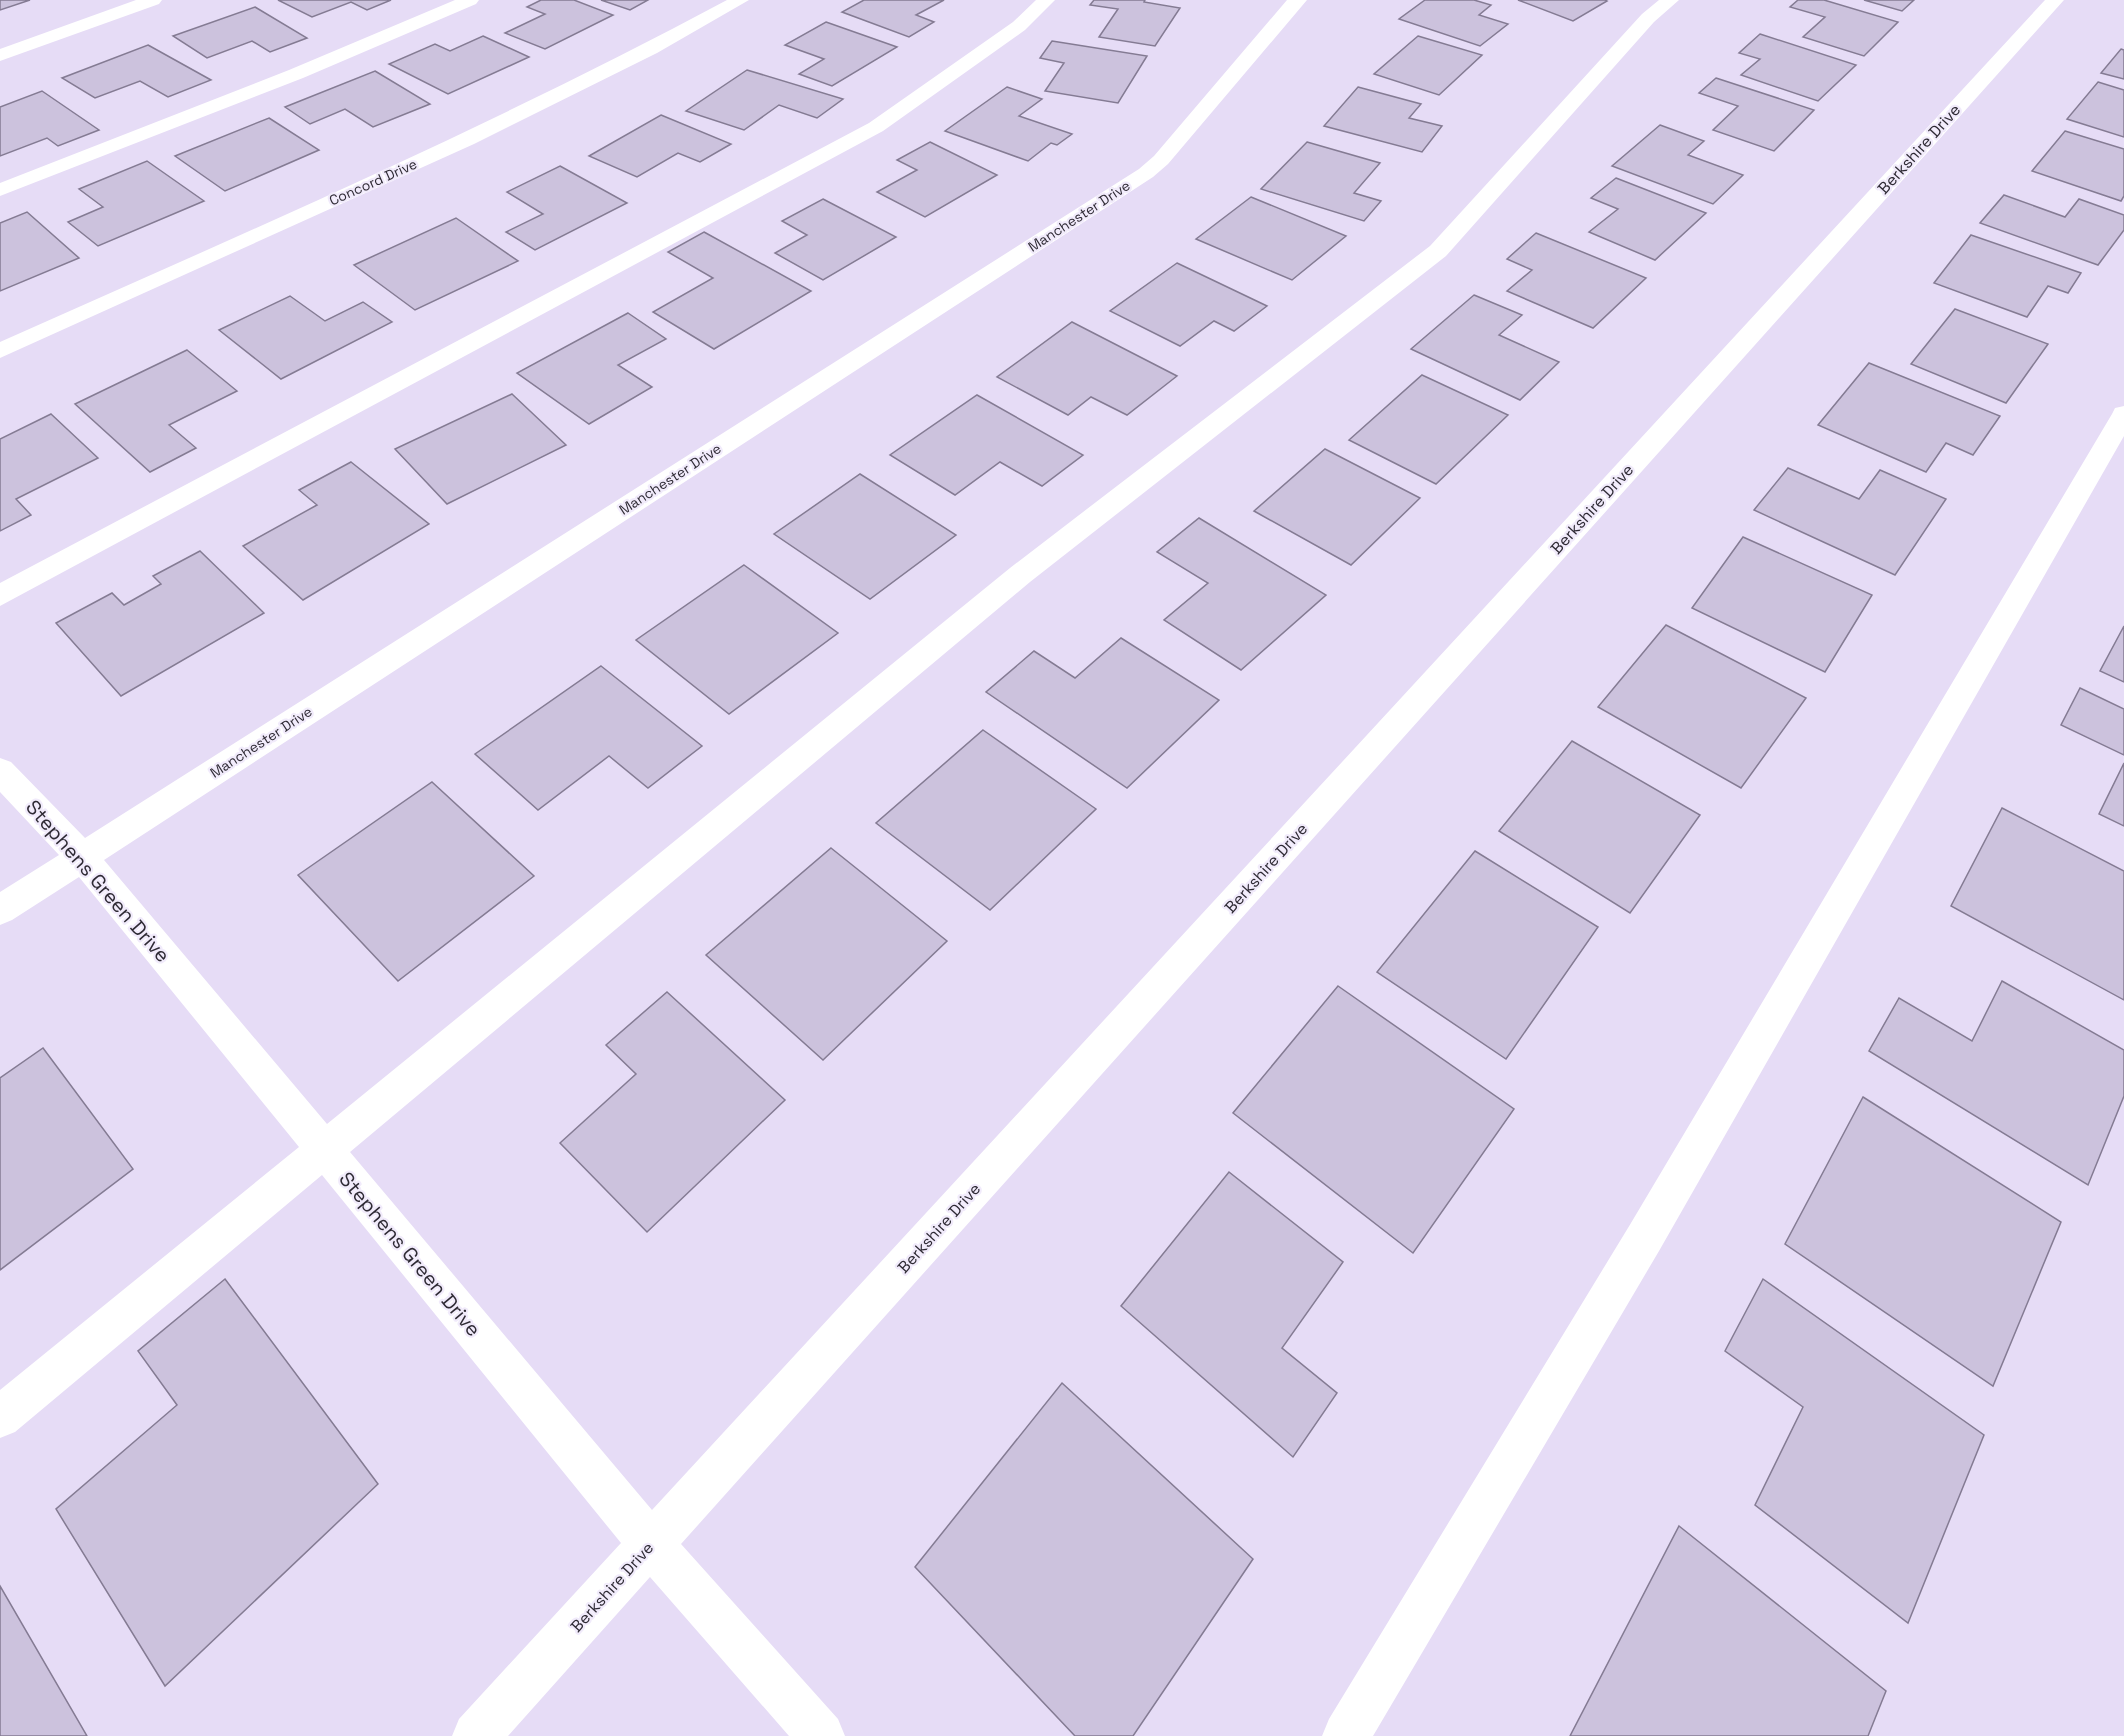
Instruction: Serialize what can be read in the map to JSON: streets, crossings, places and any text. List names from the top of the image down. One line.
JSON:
{"streets":{"street":["Berkshire Drive","Concord Drive","Manchester Drive","Stephens Green Drive"]},"crossings":[["Berkshire Drive","Stephens Green Drive"],["Manchester Drive","Stephens Green Drive"]]}
